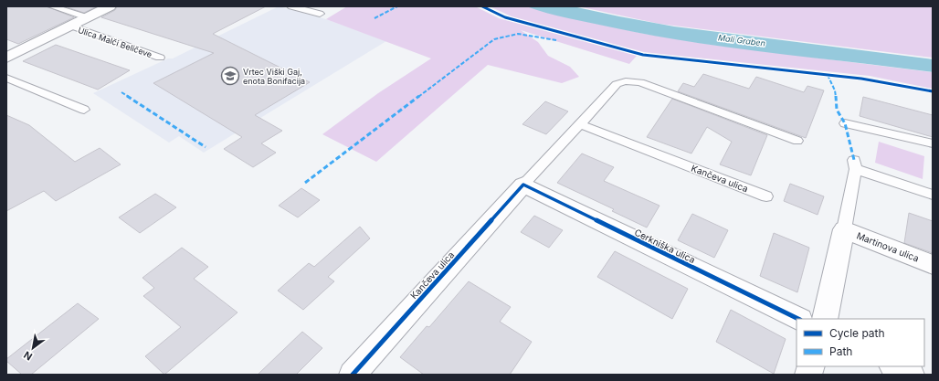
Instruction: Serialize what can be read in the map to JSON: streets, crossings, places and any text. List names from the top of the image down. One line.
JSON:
{"streets":{"street":["Ulica Malči Beličeve","Kančeva ulica","Cerkniška ulica","Martinova ulica"]},"crossings":[["Kančeva ulica","Cerkniška ulica"]],"water":["Mali Graben"],"places":{"school or university":["Vrtec Viški Gaj, enota Bonifacija"]},"legend":["Cycle path","Path"],"north":"bottom left"}
